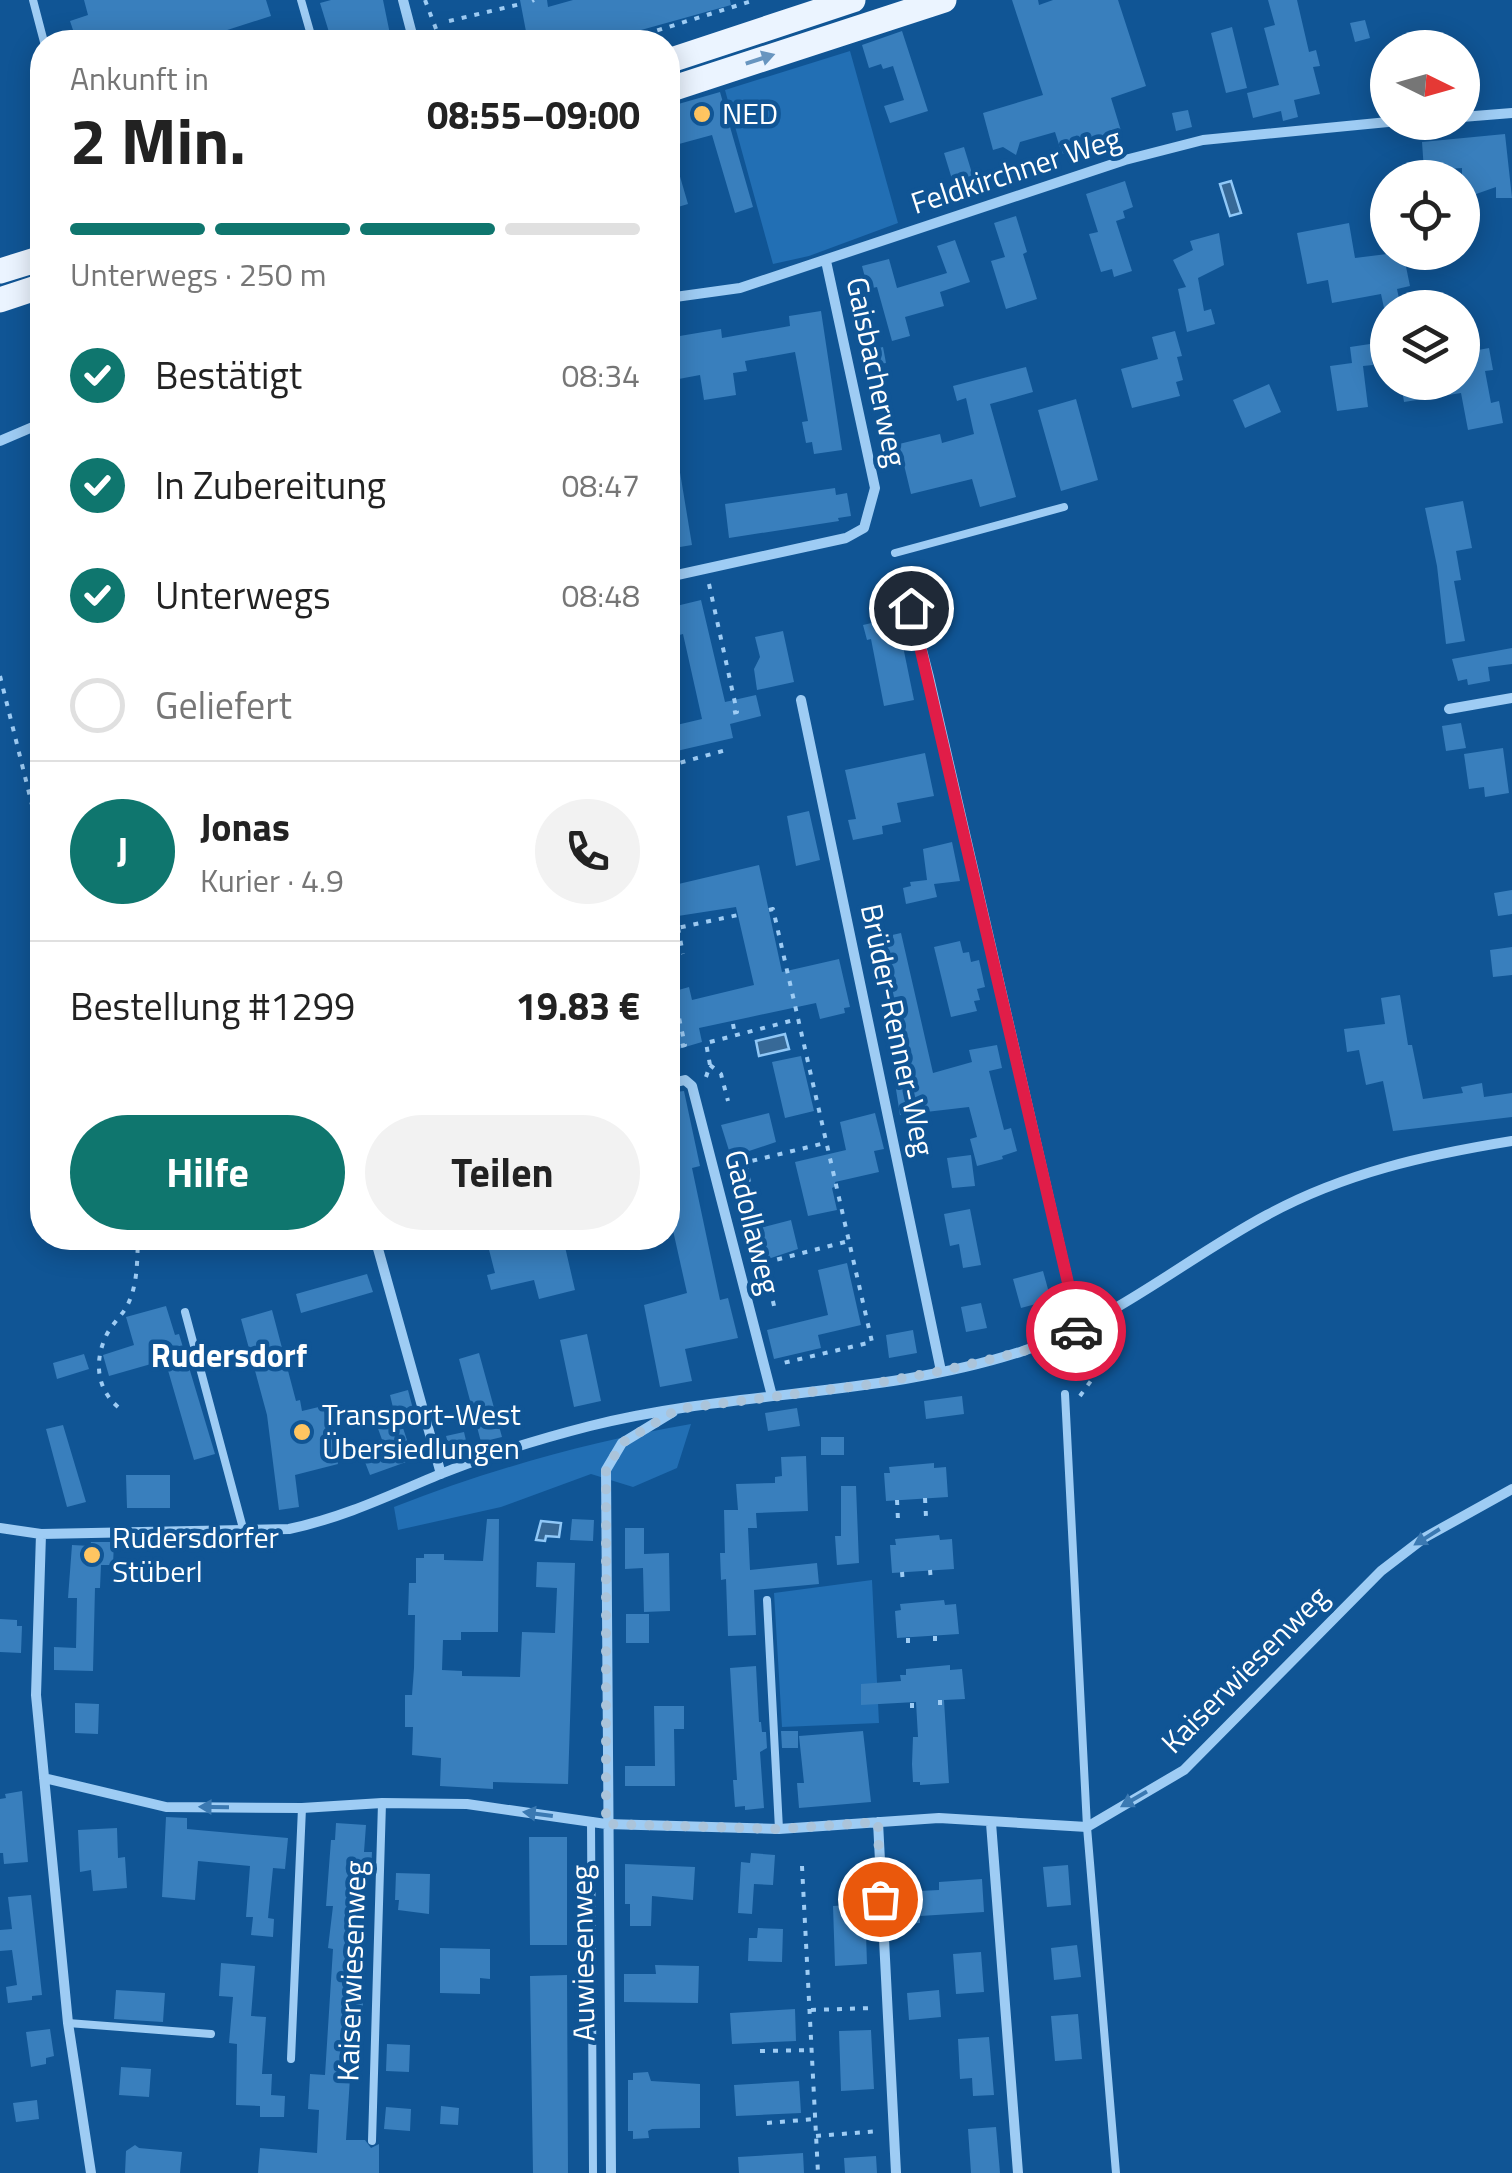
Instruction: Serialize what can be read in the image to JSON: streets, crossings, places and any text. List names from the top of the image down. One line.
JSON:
{"streets":{"street":["Feldkirchner Weg","Gaisbacherweg","Brüder-Renner-Weg","Gadollaweg","Kaiserwiesenweg","Auwiesenweg"]},"crossings":[["Feldkirchner Weg","Gaisbacherweg"]],"one_way":["Kaiserwiesenweg"],"districts":["Rudersdorf"],"places":["NED","Transport-West Übersiedlungen","Rudersdorfer Stüberl"],"north":"right","page":{"heading":["2 Min.","Ankunft in","08:55–09:00"],"panel":["Jonas","Kurier · 4.9","Bestellung #1299","19.83 €"],"bar":"Unterwegs · 250 m","list":[["Bestätigt","08:34"],["In Zubereitung","08:47"],["Unterwegs","08:48"],"Geliefert"],"round":"J","buttons":["Hilfe","Teilen"]}}
